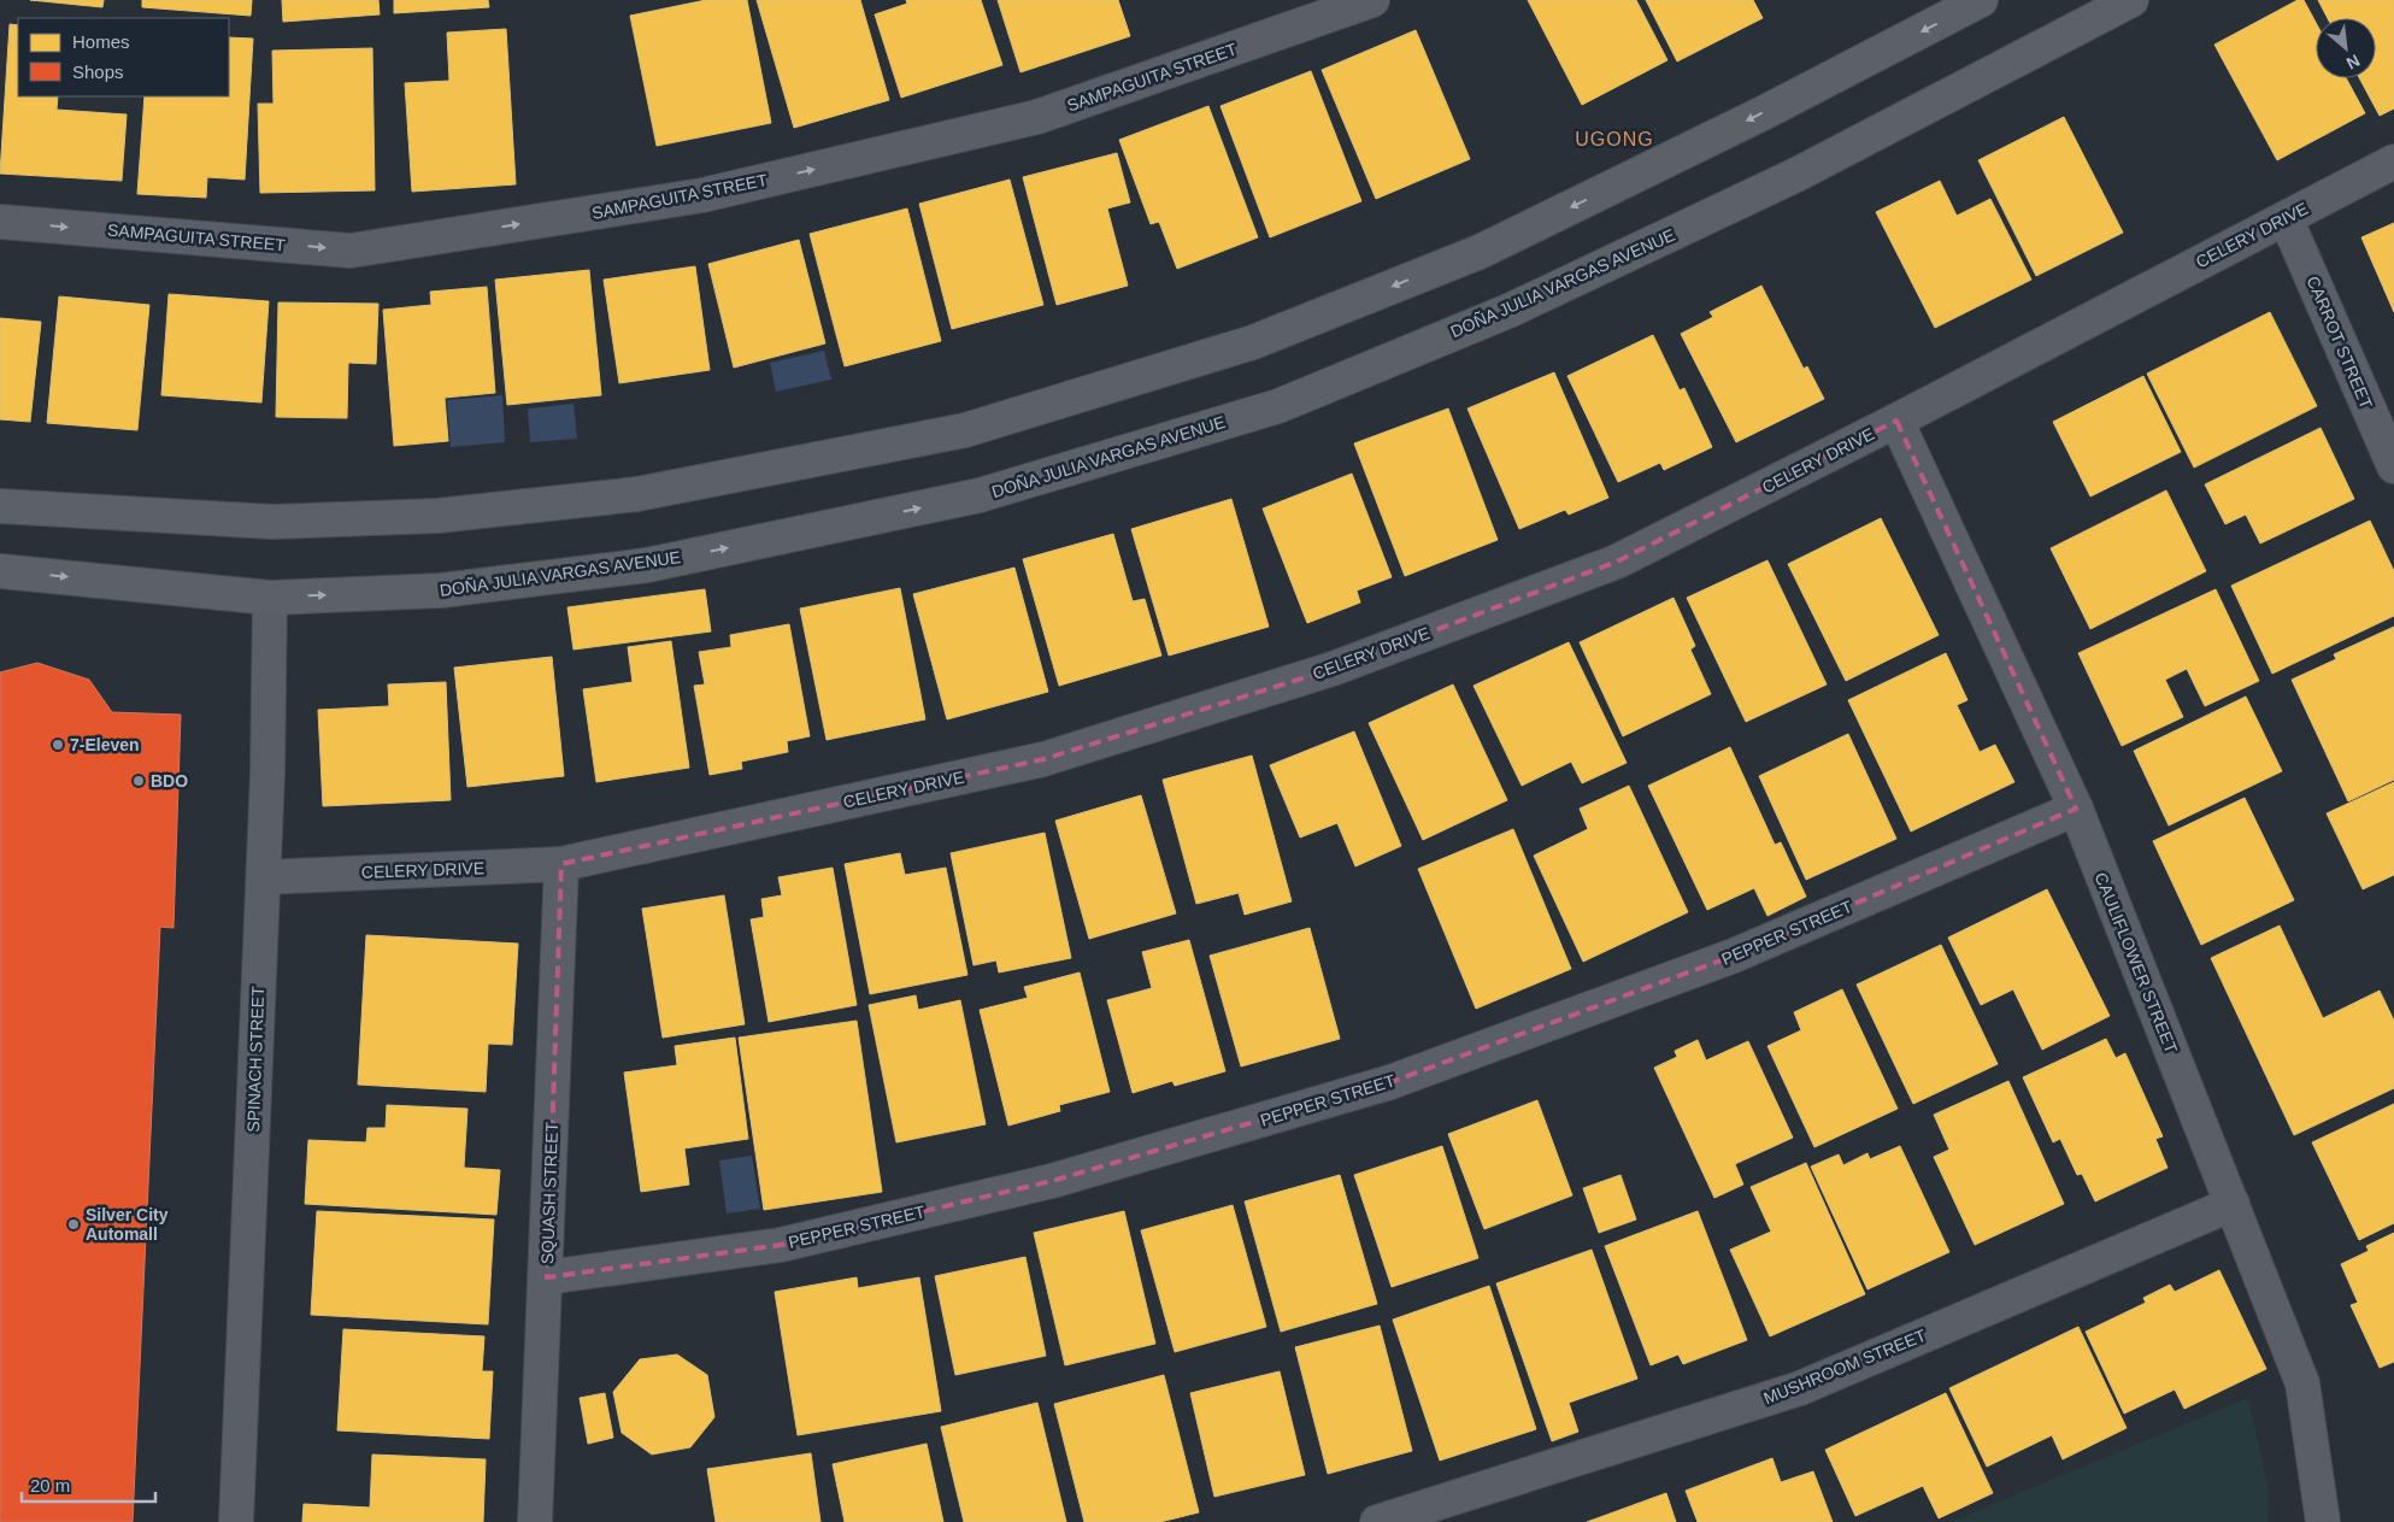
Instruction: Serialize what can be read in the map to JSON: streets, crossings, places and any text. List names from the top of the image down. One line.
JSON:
{"streets":{"main road":["DOÑA JULIA VARGAS AVENUE"],"street":["SAMPAGUITA STREET","CELERY DRIVE","CARROT STREET","PEPPER STREET","CAULIFLOWER STREET","SPINACH STREET","SQUASH STREET","MUSHROOM STREET"]},"crossings":[["CELERY DRIVE","CARROT STREET"],["CELERY DRIVE","CAULIFLOWER STREET"],["CELERY DRIVE","SPINACH STREET"],["CELERY DRIVE","SQUASH STREET"],["DOÑA JULIA VARGAS AVENUE","SPINACH STREET"],["PEPPER STREET","CAULIFLOWER STREET"],["PEPPER STREET","SQUASH STREET"],["CAULIFLOWER STREET","MUSHROOM STREET"]],"one_way":["SAMPAGUITA STREET"],"districts":["UGONG"],"places":["7-Eleven","BDO","Silver City Automall"],"legend":["Homes","Shops"],"scale_bar":"20 m","north":"bottom right"}
